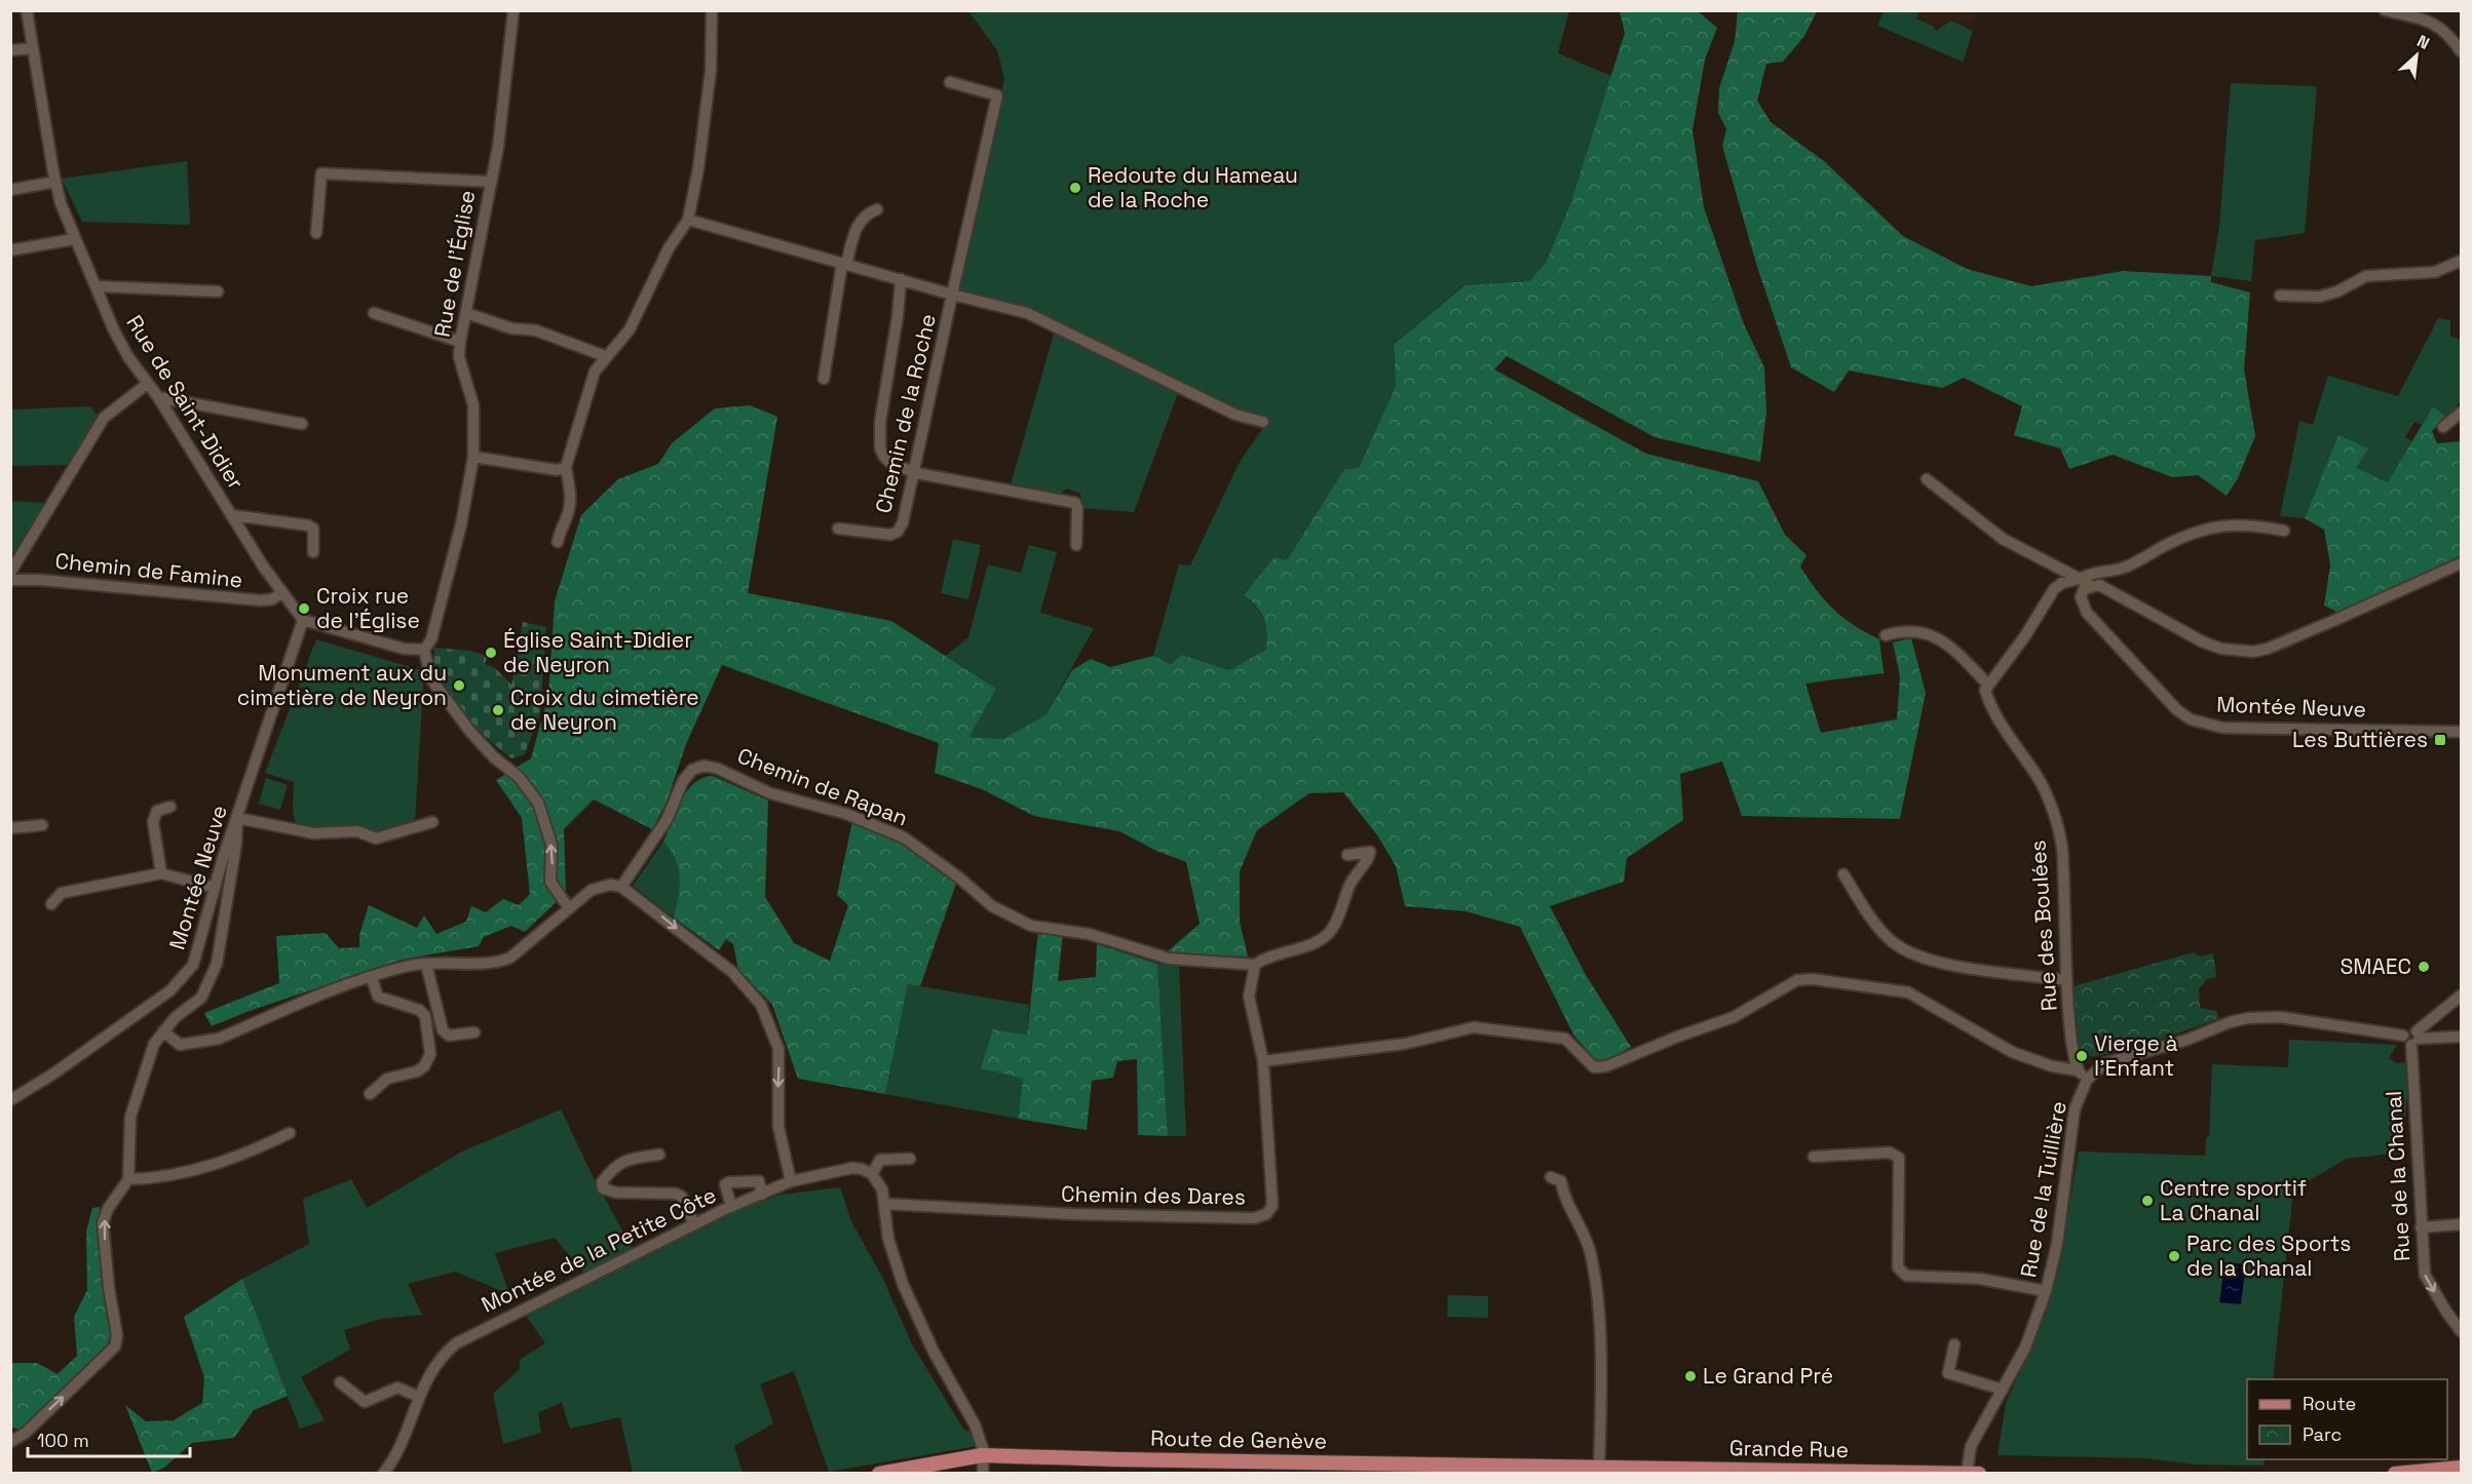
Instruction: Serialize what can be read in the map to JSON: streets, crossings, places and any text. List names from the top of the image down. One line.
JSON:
{"streets":{"main road":["Route de Genève","Grande Rue"],"street":["Rue de l'Église","Rue de Saint-Didier","Chemin de la Roche","Chemin de Famine","Montée Neuve","Chemin de Rapan","Rue des Boulées","Rue de la Chanal","Rue de la Tuillière","Chemin des Dares","Montée de la Petite Côte"]},"crossings":[["Rue de Saint-Didier","Chemin de Famine"],["Rue de Saint-Didier","Montée Neuve"],["Chemin de Rapan","Chemin des Dares"],["Rue de la Tuillière","Grande Rue"],["Route de Genève","Grande Rue"]],"one_way":["Rue de la Chanal"],"places":{"other":["Redoute du Hameau de la Roche","Croix rue de l'Église","Église Saint-Didier de Neyron","Monument aux du cimetière de Neyron","Croix du cimetière de Neyron","SMAEC","Vierge à l’Enfant","Centre sportif La Chanal","Parc des Sports de la Chanal","Le Grand Pré"],"transit":["Les Buttières"]},"legend":["Route","Parc"],"scale_bar":"100 m","north":"top right"}
